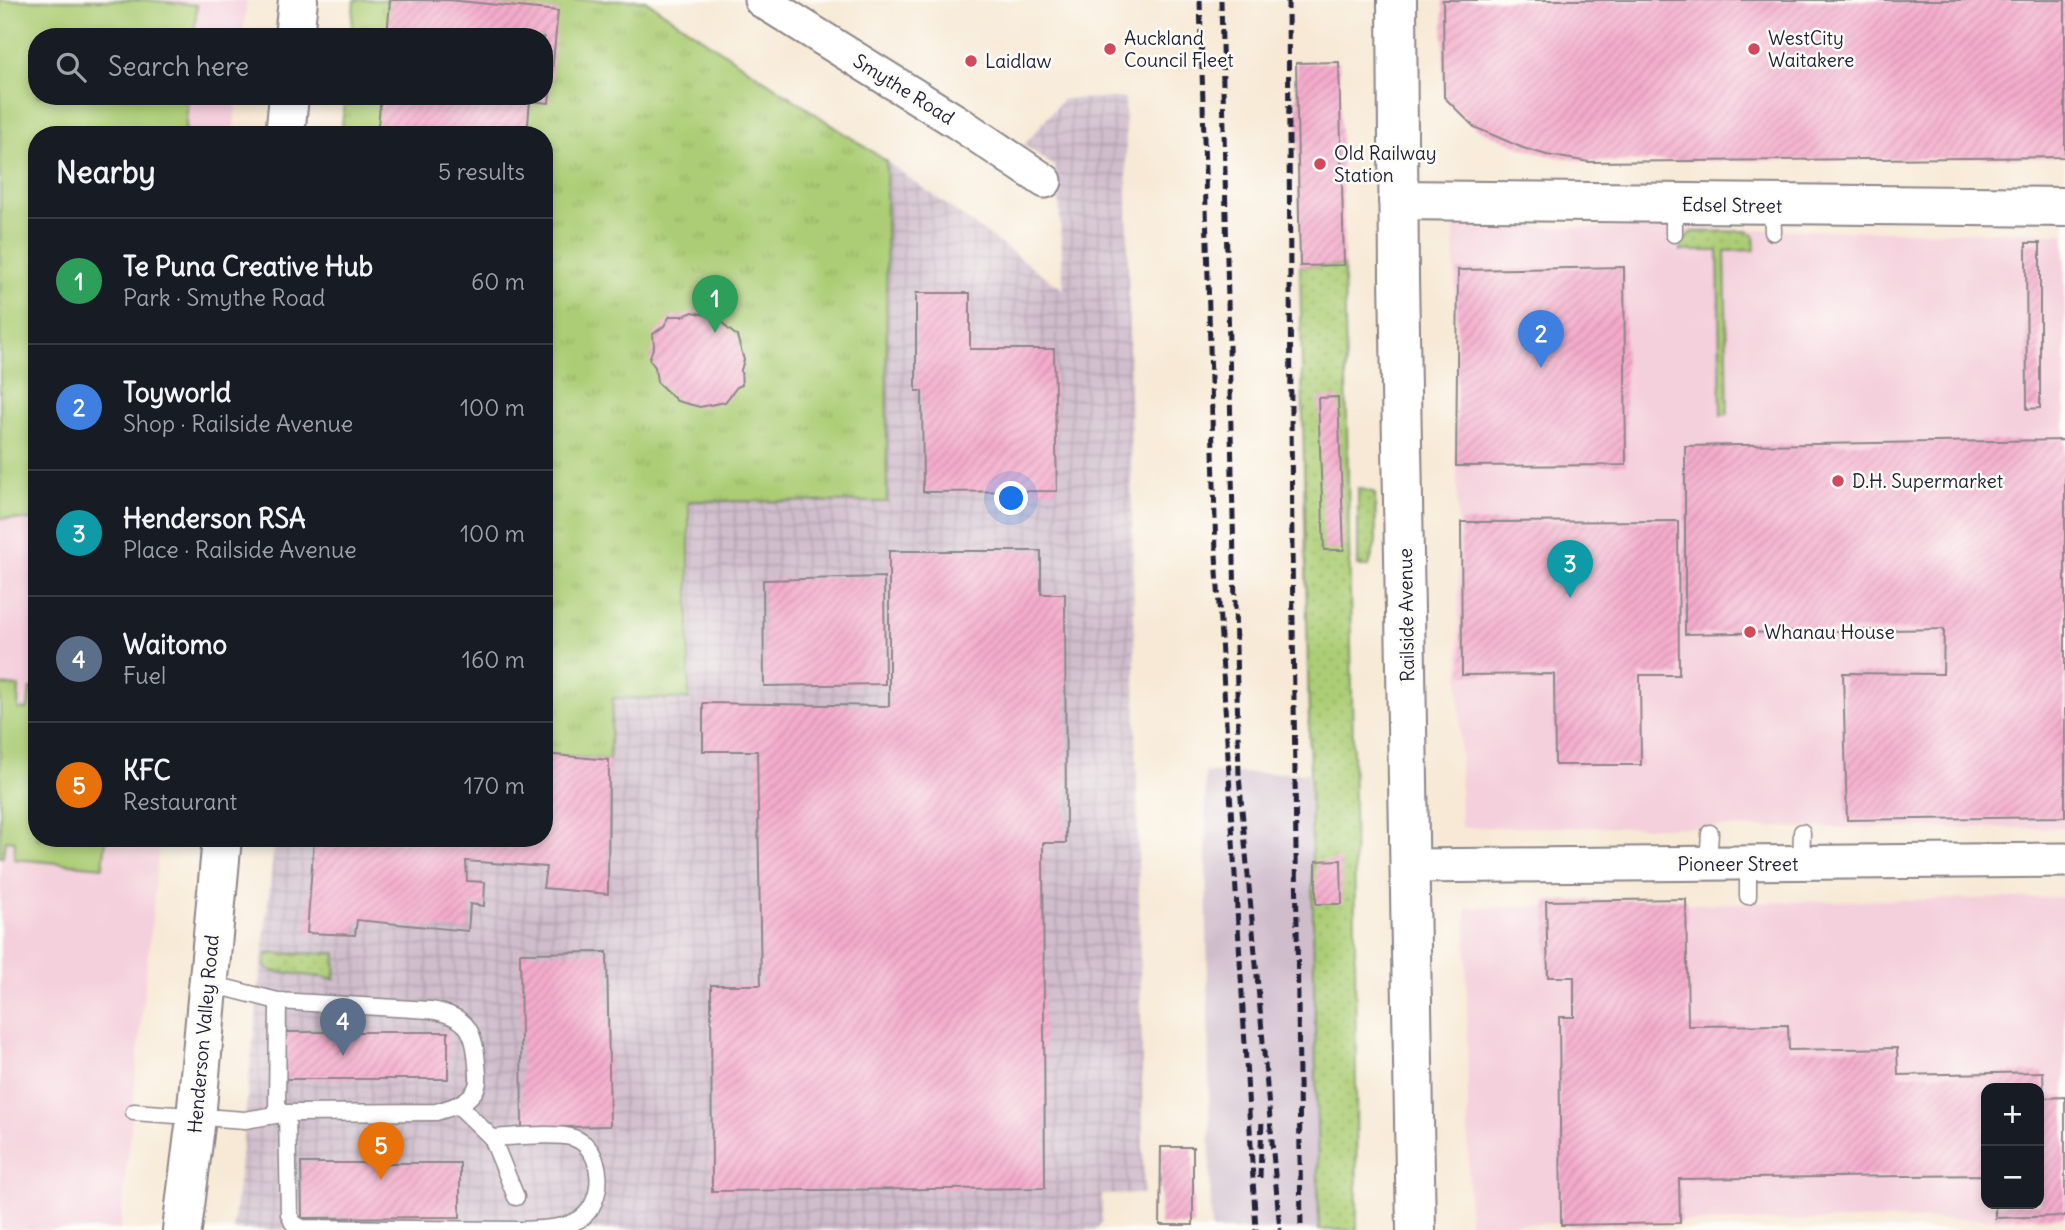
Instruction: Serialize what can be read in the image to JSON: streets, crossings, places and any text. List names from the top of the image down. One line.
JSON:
{"streets":{"main road":["Edsel Street","Railside Avenue","Henderson Valley Road"],"street":["Smythe Road","Pioneer Street"]},"crossings":[["Edsel Street","Railside Avenue"],["Railside Avenue","Pioneer Street"]],"places":["Auckland Council Fleet","WestCity Waitakere","Laidlaw","Old Railway Station","D.H. Supermarket","Whanau House"],"page":{"search":"Search here","heading":["Nearby","5 results"],"list":[{"mark":"1","name":"Te Puna Creative Hub","note":"Park · Smythe Road","value":"60 m"},{"mark":"2","name":"Toyworld","note":"Shop · Railside Avenue","value":"100 m"},{"mark":"3","name":"Henderson RSA","note":"Place · Railside Avenue","value":"100 m"},{"mark":"4","name":"Waitomo","note":"Fuel","value":"160 m"},{"mark":"5","name":"KFC","note":"Restaurant","value":"170 m"}],"pins":["1","2","3","4","5"],"map_buttons":["+","−"]}}
